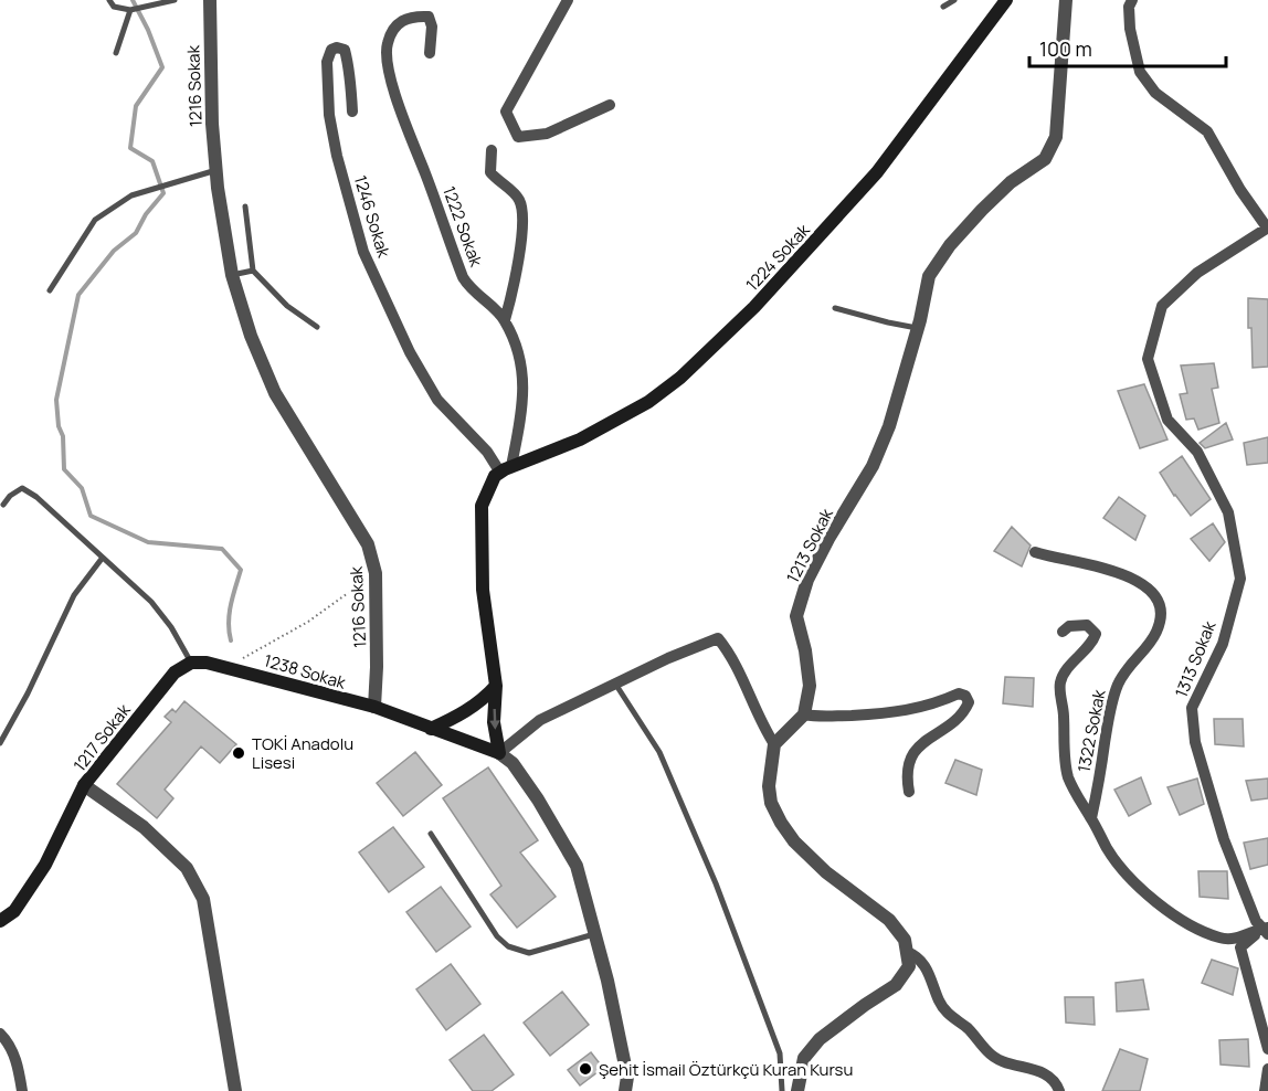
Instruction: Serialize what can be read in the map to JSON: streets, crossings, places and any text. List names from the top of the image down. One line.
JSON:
{"streets":{"main road":["1222 Sokak","1224 Sokak","1238 Sokak","1217 Sokak"],"street":["1216 Sokak","1246 Sokak","1213 Sokak","1313 Sokak","1322 Sokak"]},"crossings":[["1216 Sokak","1238 Sokak"],["1246 Sokak","1222 Sokak"],["1246 Sokak","1224 Sokak"],["1222 Sokak","1224 Sokak"],["1313 Sokak","1322 Sokak"]],"places":["TOKİ Anadolu Lisesi","Şehit İsmail Öztürkçü Kuran Kursu"],"scale_bar":"100 m"}
